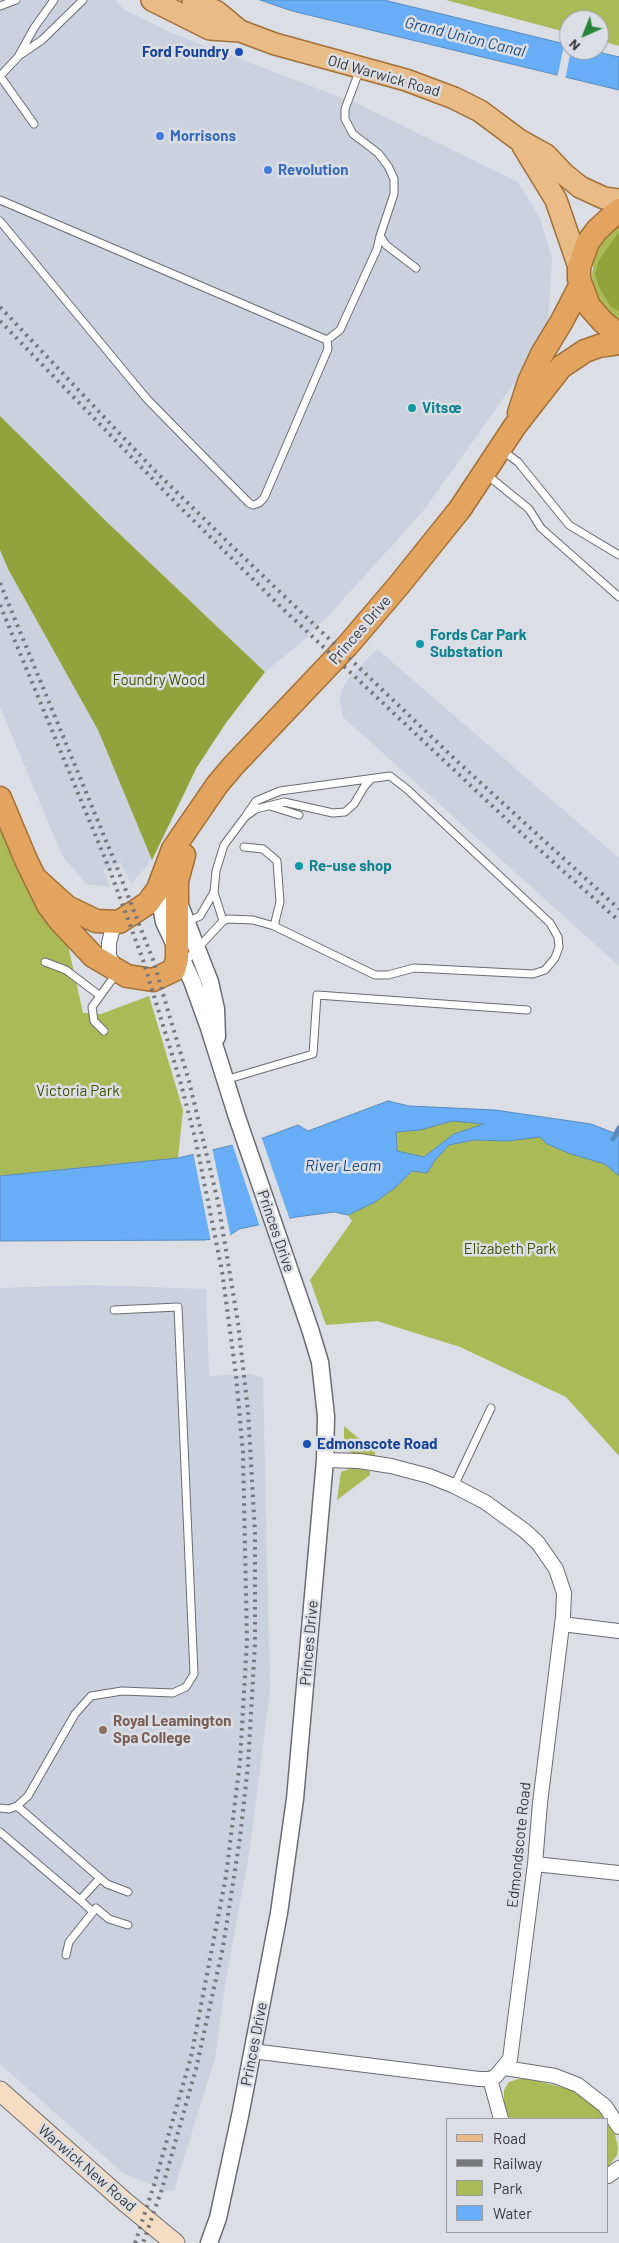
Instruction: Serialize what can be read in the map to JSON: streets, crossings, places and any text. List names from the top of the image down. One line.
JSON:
{"streets":{"highway":["Princes Drive"],"main road":["Old Warwick Road","Warwick New Road"],"street":["Edmondscote Road"]},"crossings":[["Old Warwick Road","Princes Drive"],["Princes Drive","Edmondscote Road"]],"water":["Grand Union Canal","River Leam"],"parks":["Foundry Wood","Victoria Park","Elizabeth Park"],"places":["Ford Foundry","Morrisons","Revolution","Vitsœ","Fords Car Park Substation","Re-use shop","Edmonscote Road","Royal Leamington Spa College"],"legend":["Road","Railway","Park","Water"],"north":"bottom left"}
